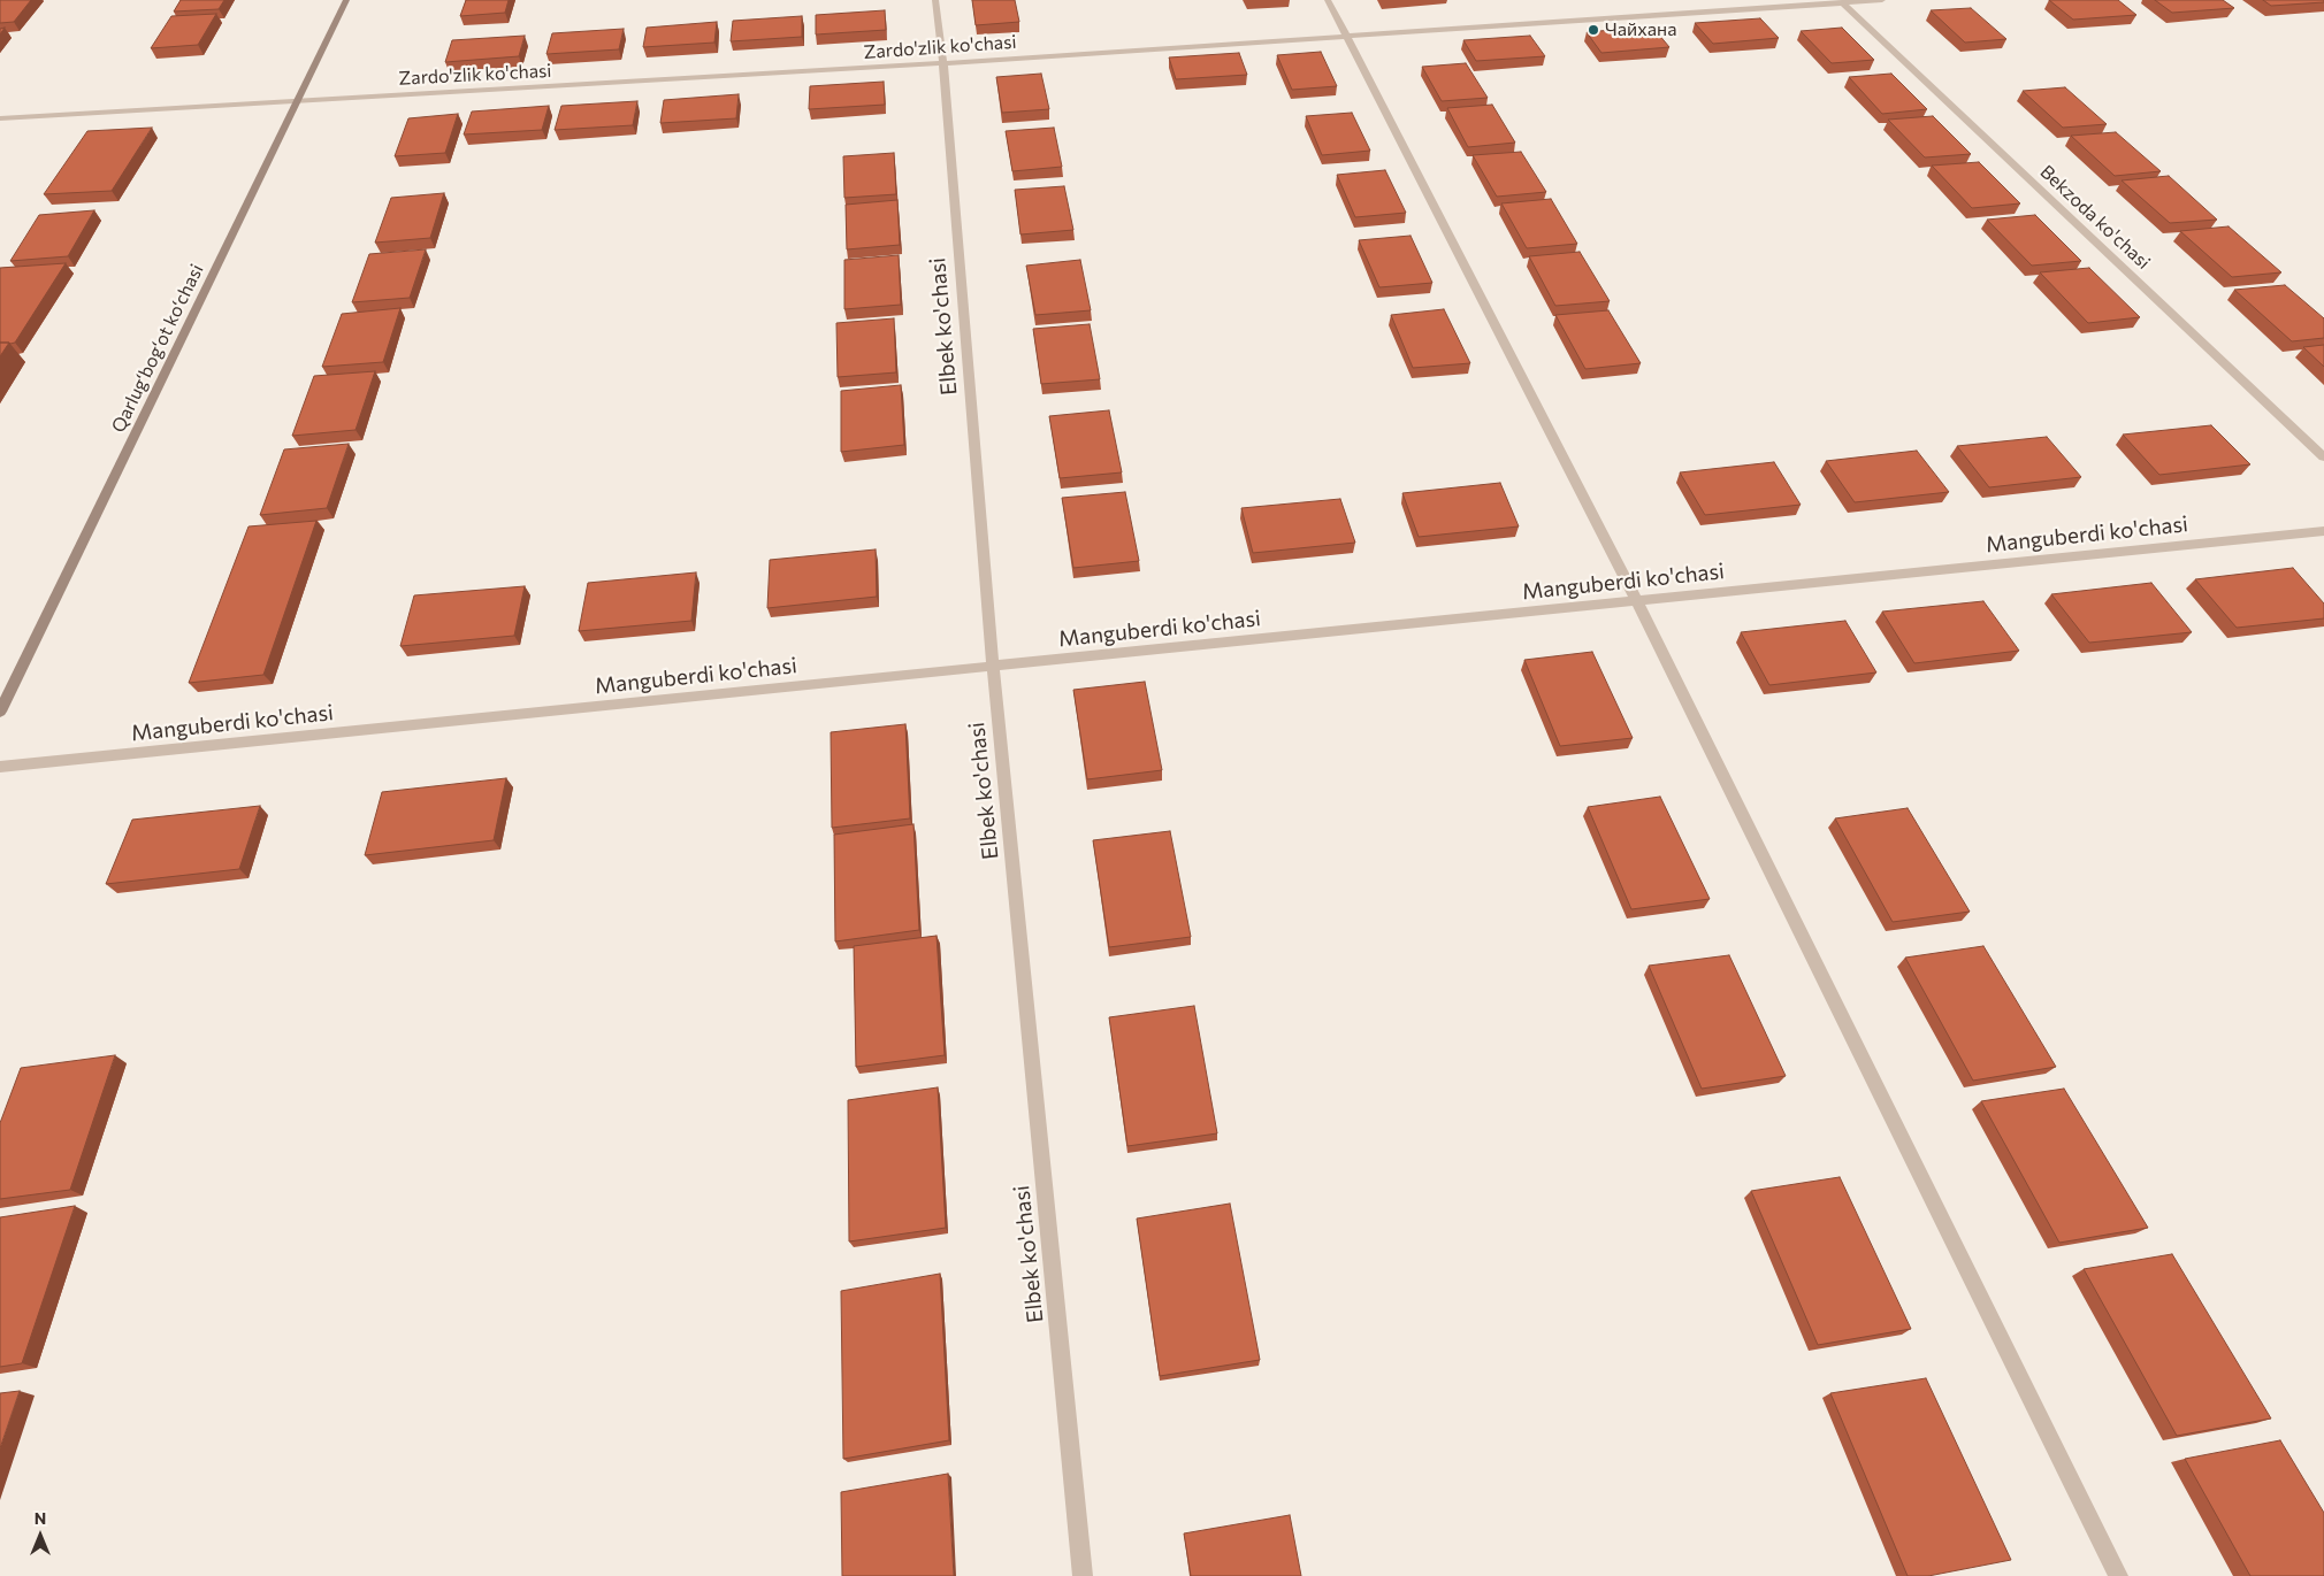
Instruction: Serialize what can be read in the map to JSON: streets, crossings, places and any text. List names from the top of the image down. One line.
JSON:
{"streets":{"main road":["Qarlug‘bog‘ot ko‘chasi"],"street":["Zardo'zlik ko'chasi","Bekzoda ko'chasi","Elbek ko'chasi","Manguberdi ko'chasi"]},"crossings":[["Zardo'zlik ko'chasi","Bekzoda ko'chasi"],["Zardo'zlik ko'chasi","Elbek ko'chasi"],["Zardo'zlik ko'chasi","Qarlug‘bog‘ot ko‘chasi"],["Elbek ko'chasi","Manguberdi ko'chasi"]],"places":["Чайхана"],"north":"top"}
